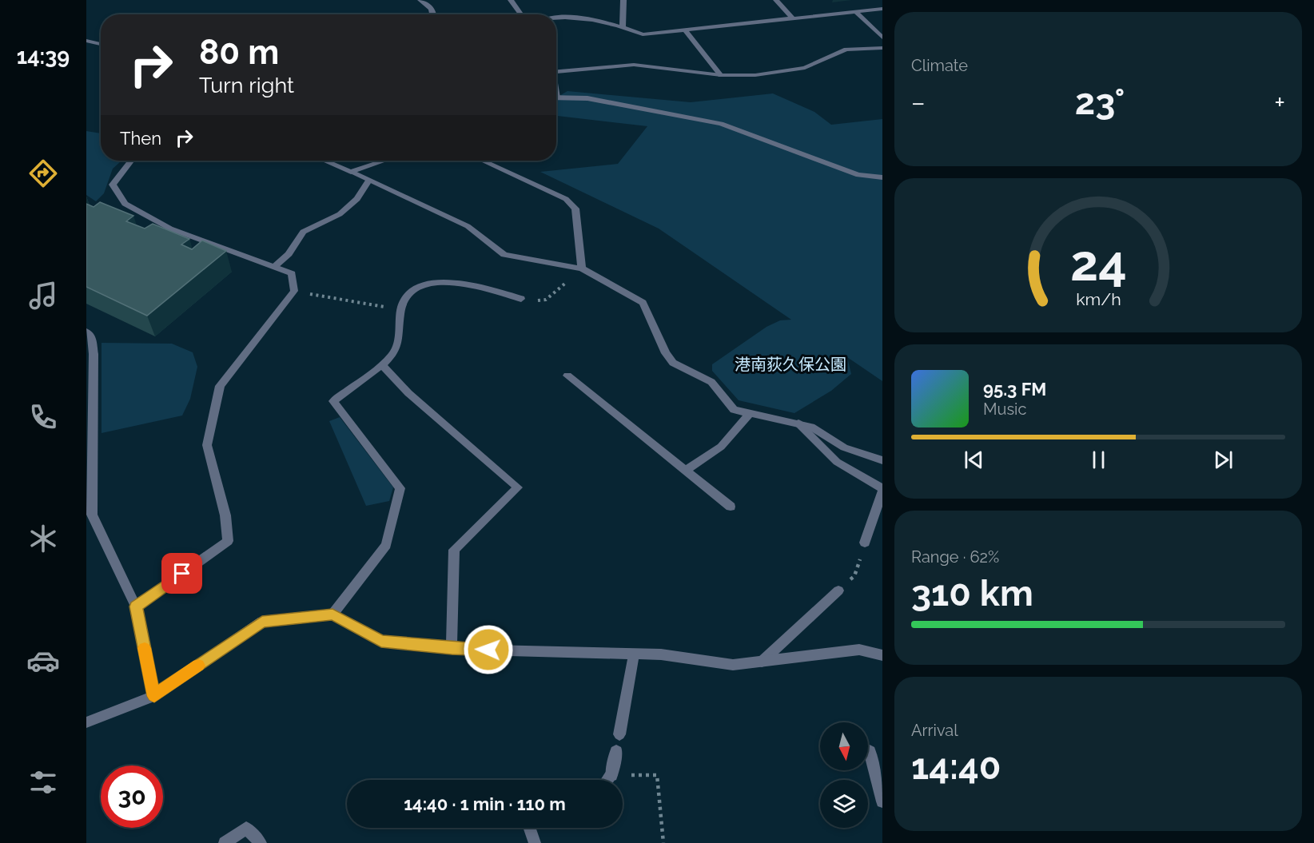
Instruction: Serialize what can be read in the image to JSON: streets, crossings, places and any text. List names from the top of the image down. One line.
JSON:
{"parks":["港南荻久保公園"],"north":"bottom","page":{"tabs":"14:39","tile":["Climate",["Range · 62%","310 km"],["Arrival","14:40"]],"turn":["80 m","Turn right"],"heat":["−","23°","+"],"then":"Then","song":["95.3 FM","Music"],"limit":"30","trip":"14:40 · 1 min · 110 m","gauge":["24","km/h"]}}
